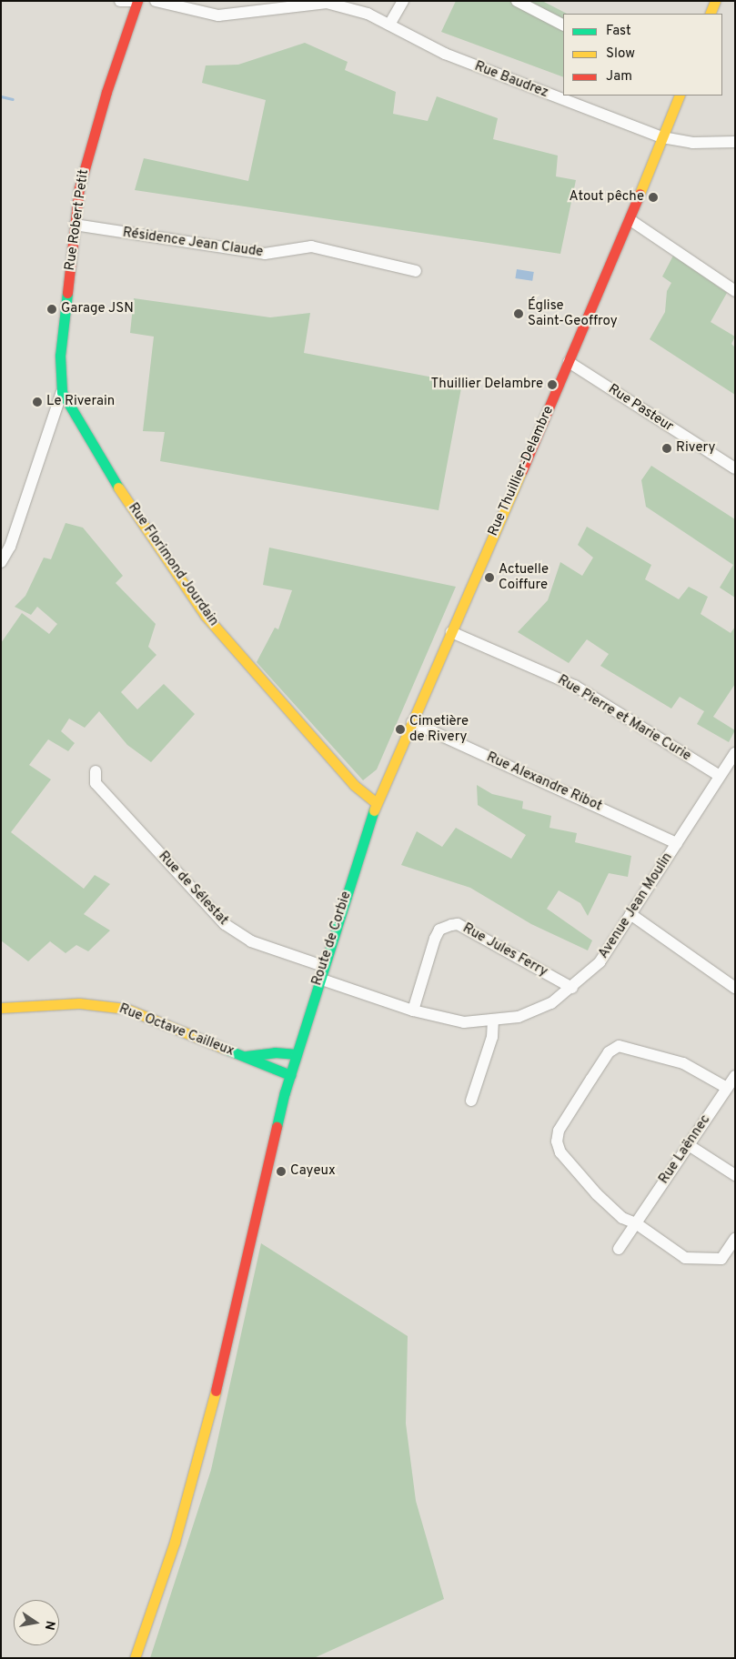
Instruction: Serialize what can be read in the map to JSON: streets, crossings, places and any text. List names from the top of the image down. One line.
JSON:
{"streets":{"main road":["Rue Robert Petit","Rue Thuillier-Delambre","Rue Florimond Jourdain","Route de Corbie","Rue Octave Cailleux"],"street":["Rue Baudrez","Résidence Jean Claude","Rue Pasteur","Rue Pierre et Marie Curie","Rue Alexandre Ribot","Rue de Sélestat","Avenue Jean Moulin","Rue Jules Ferry","Rue Laënnec"]},"crossings":[["Rue Baudrez","Rue Thuillier-Delambre"],["Rue Robert Petit","Résidence Jean Claude"],["Rue Robert Petit","Rue Florimond Jourdain"],["Rue Pasteur","Rue Thuillier-Delambre"],["Rue Thuillier-Delambre","Rue Florimond Jourdain"],["Rue Thuillier-Delambre","Rue Pierre et Marie Curie"],["Rue Thuillier-Delambre","Rue Alexandre Ribot"],["Rue Thuillier-Delambre","Route de Corbie"],["Rue Florimond Jourdain","Route de Corbie"],["Rue Pierre et Marie Curie","Avenue Jean Moulin"],["Rue Alexandre Ribot","Avenue Jean Moulin"],["Rue de Sélestat","Route de Corbie"],["Avenue Jean Moulin","Route de Corbie"],["Avenue Jean Moulin","Rue Jules Ferry"],["Route de Corbie","Rue Octave Cailleux"]],"places":["Atout pêche","Garage JSN","Église Saint-Geoffroy","Thuillier Delambre","Le Riverain","Rivery","Actuelle Coiffure","Cimetière de Rivery","Cayeux"],"legend":["Fast","Slow","Jam"],"north":"right"}
